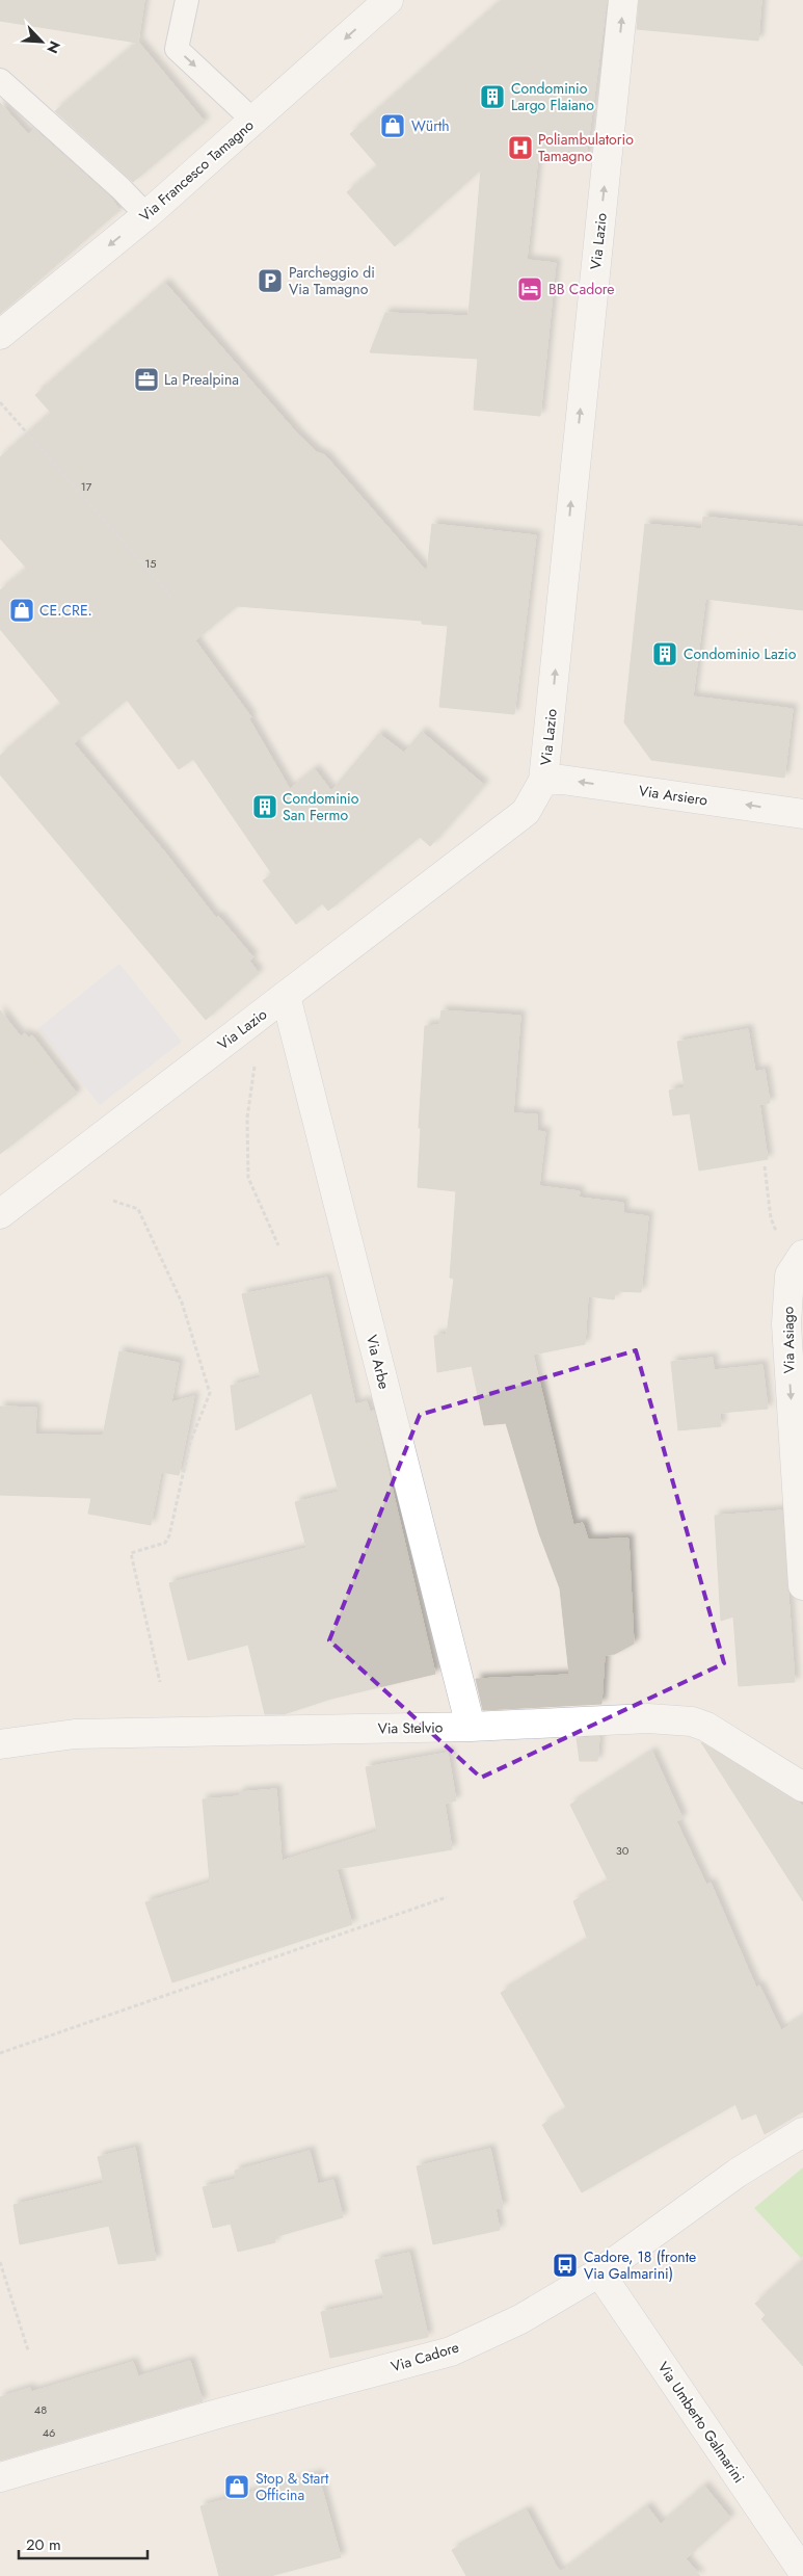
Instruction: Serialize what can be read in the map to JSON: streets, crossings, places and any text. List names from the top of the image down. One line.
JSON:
{"streets":{"street":["Via Francesco Tamagno","Via Lazio","Via Arsiero","Via Asiago","Via Arbe","Via Stelvio","Via Cadore","Via Umberto Galmarini"]},"crossings":[["Via Lazio","Via Arsiero"],["Via Lazio","Via Arbe"],["Via Arbe","Via Stelvio"],["Via Cadore","Via Umberto Galmarini"]],"one_way":["Via Francesco Tamagno","Via Lazio","Via Arsiero","Via Asiago"],"places":{"building":["Condominio Largo Flaiano","Condominio Lazio","Condominio San Fermo"],"shop":["Würth","CE.CRE.","Stop & Start Officina"],"hospital":["Poliambulatorio Tamagno"],"parking":["Parcheggio di Via Tamagno"],"hotel":["BB Cadore"],"office":["La Prealpina"],"bus stop":["Cadore, 18 (fronte Via Galmarini)"]},"house_numbers":["17","15","30","48","46"],"scale_bar":"20 m","north":"bottom right"}
